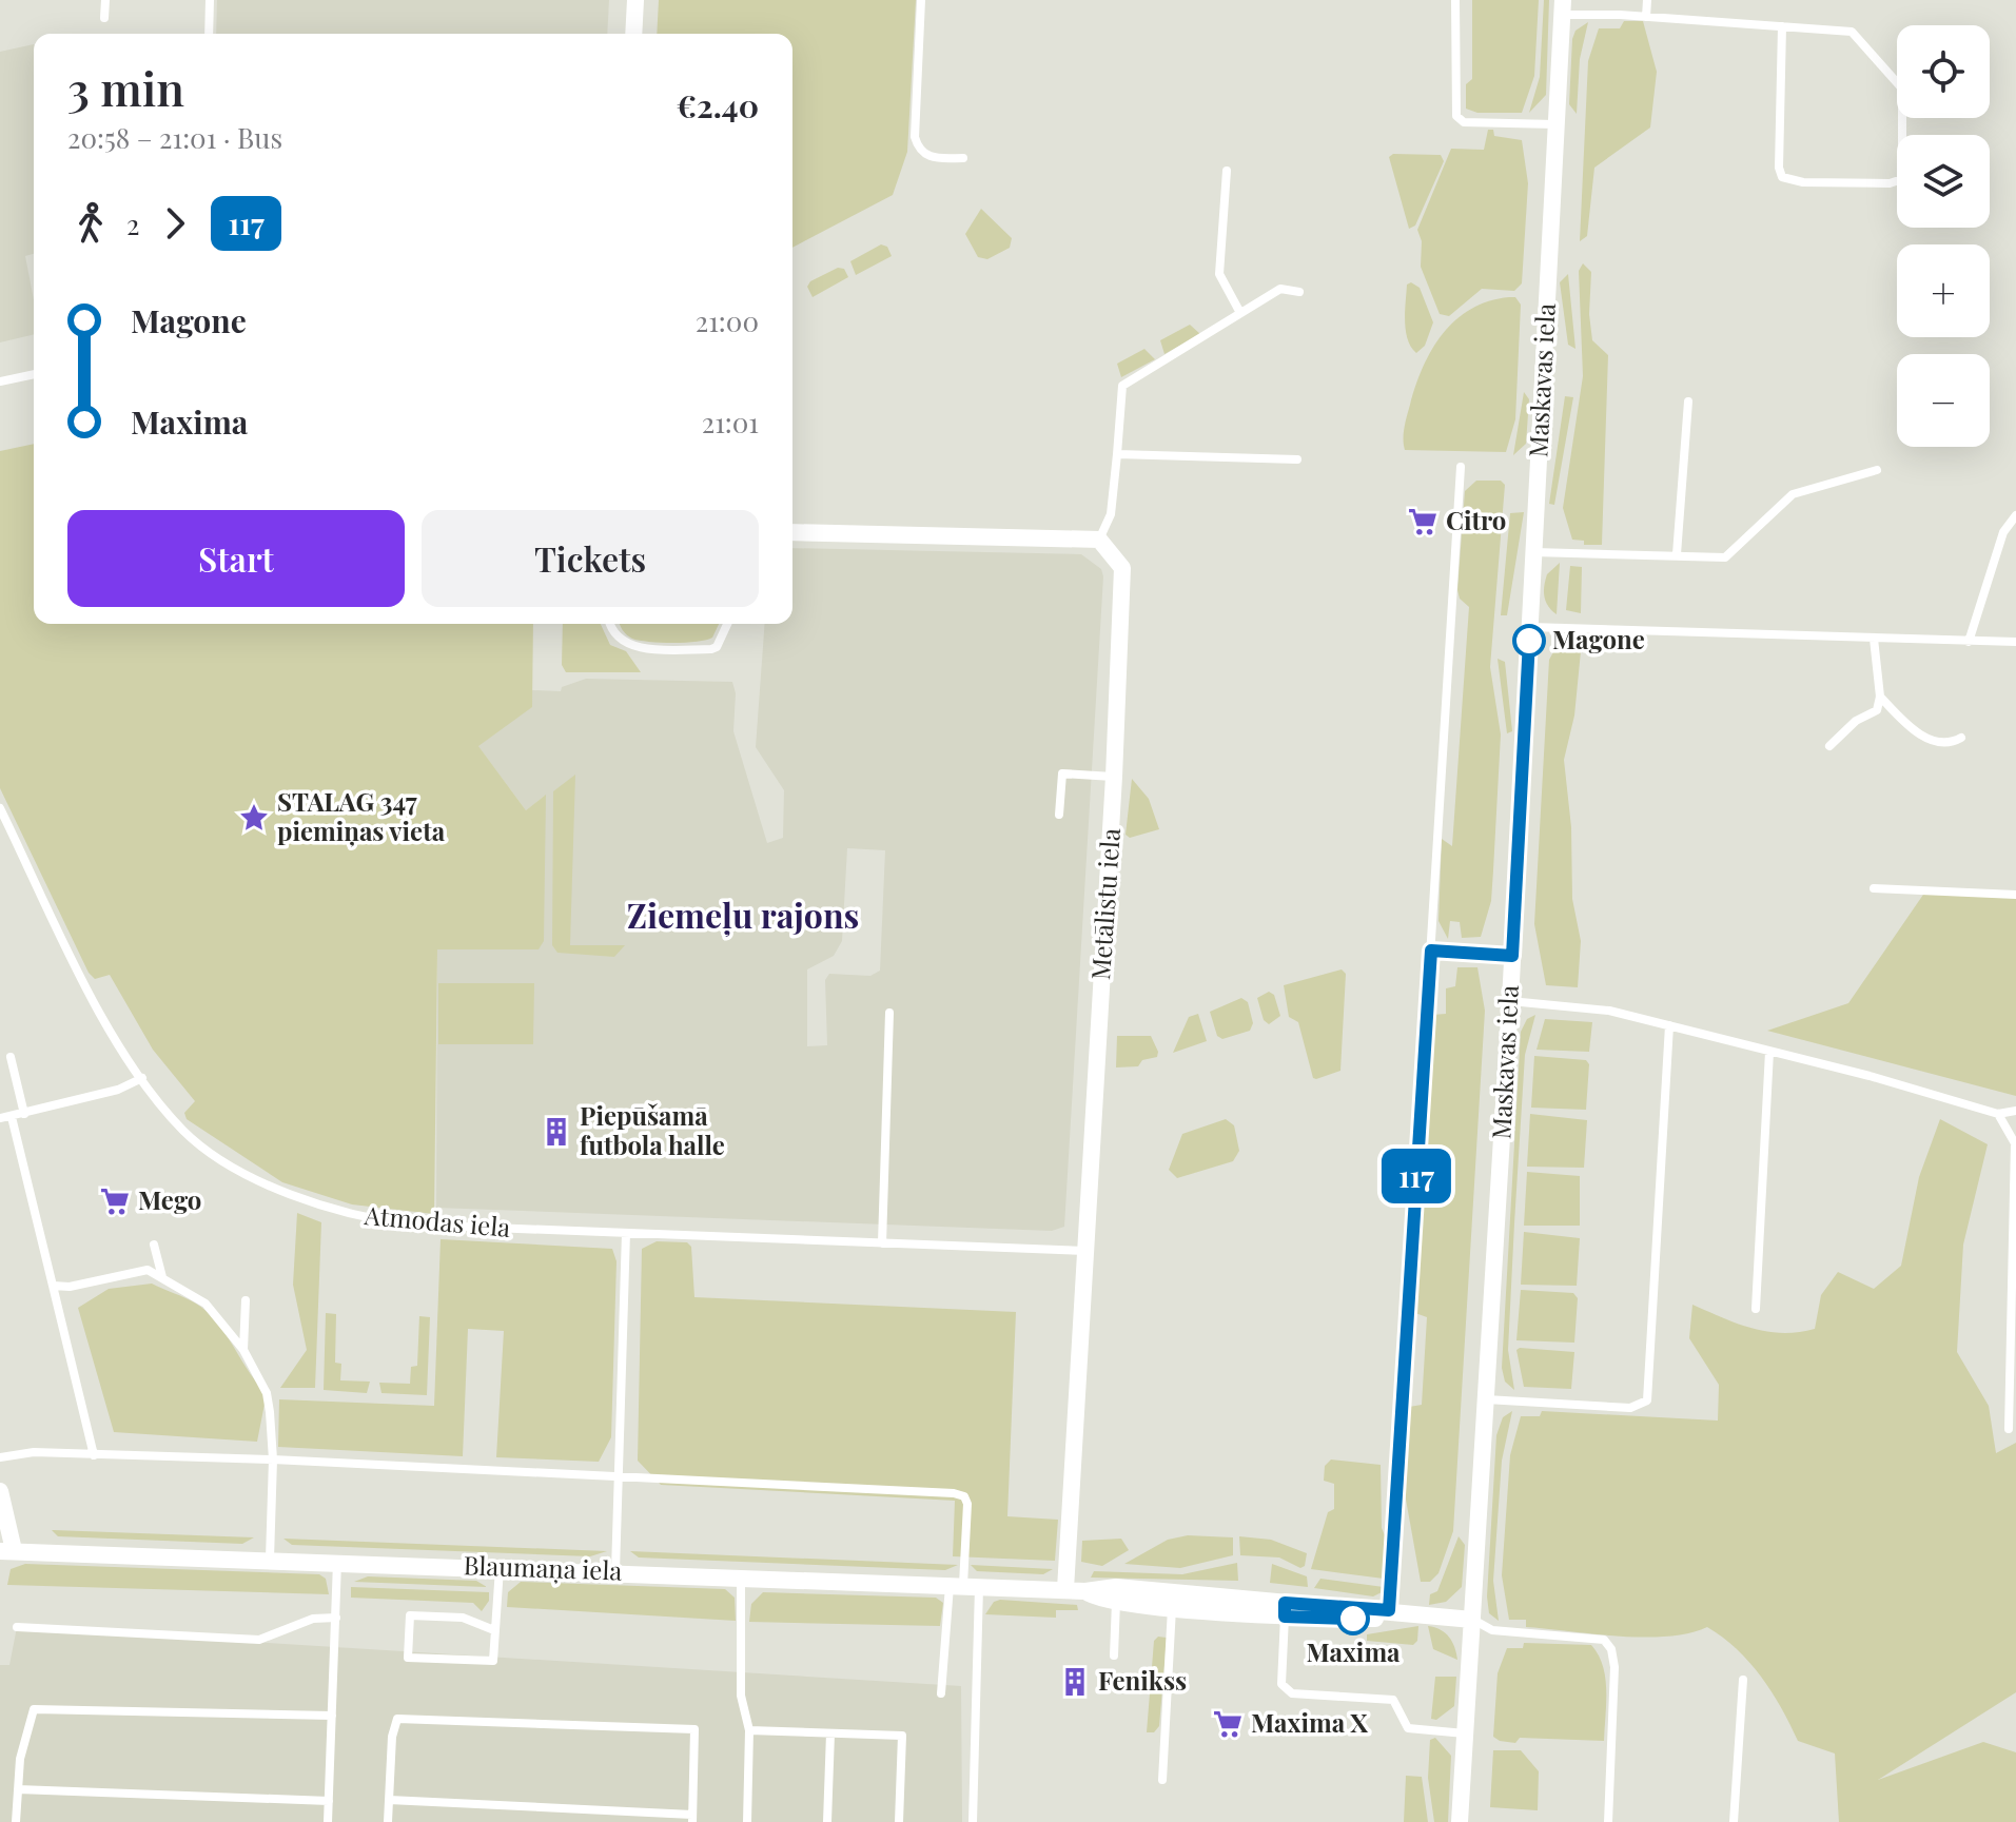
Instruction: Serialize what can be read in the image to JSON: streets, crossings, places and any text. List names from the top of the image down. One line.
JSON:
{"streets":{"street":["Maskavas iela","Metālistu iela","Blaumaņa iela"],"lane":["Atmodas iela"]},"crossings":[["Maskavas iela","Blaumaņa iela"],["Metālistu iela","Atmodas iela"],["Metālistu iela","Blaumaņa iela"]],"districts":["Ziemeļu rajons"],"places":{"supermarket":["Citro","Mego","Maxima X"],"other":["Magone","Maxima"],"place":["STALAG 347 piemiņas vieta"],"building":["Piepūšamā futbola halle","Fenikss"]},"lines":["bus line 117"],"page":{"on_map":"117","map_buttons":["+","−"],"heading":["3 min","20:58 – 21:01 · Bus","€2.40"],"legs":["2","117"],"list":[{"name":"Magone","value":"21:00"},{"name":"Maxima","value":"21:01"}],"buttons":["Start","Tickets"]}}
